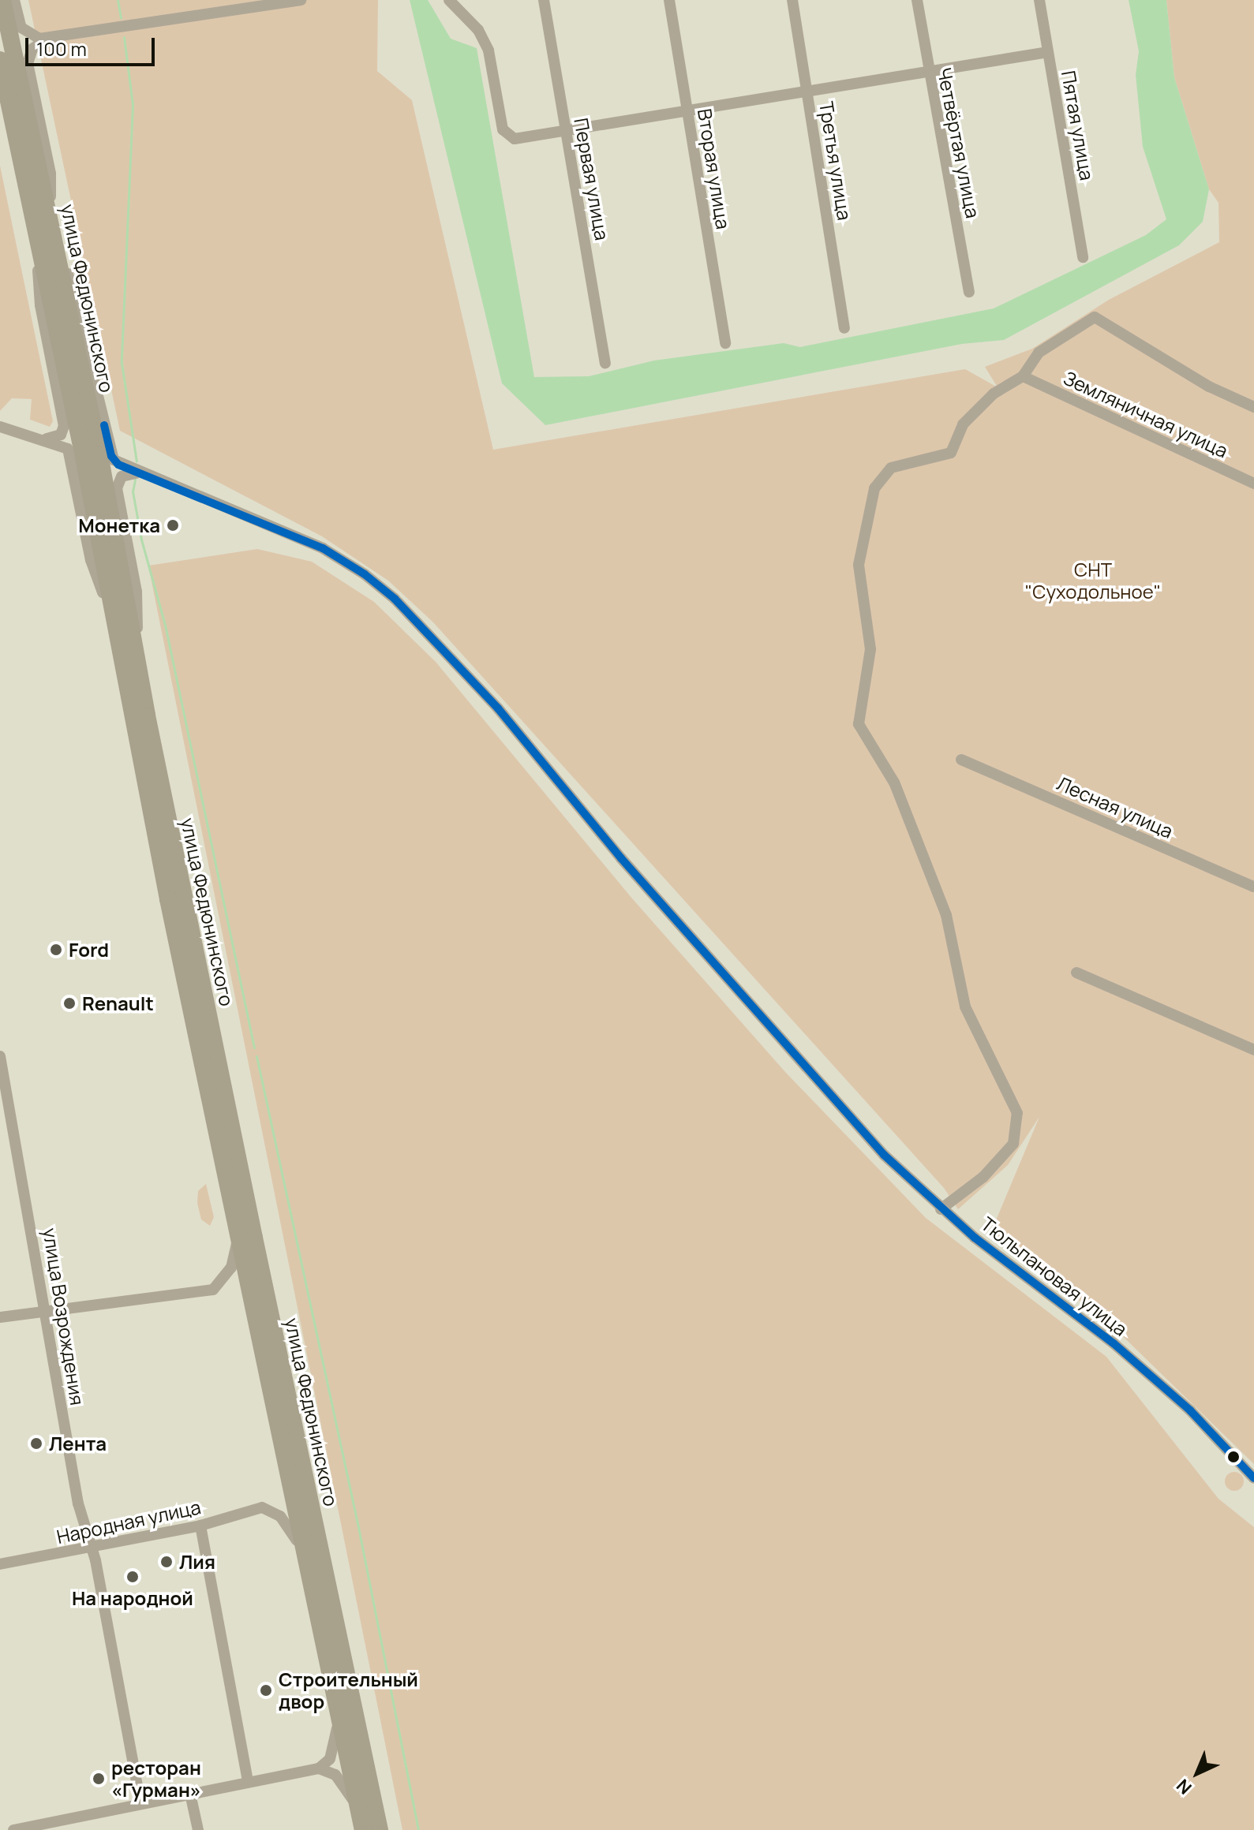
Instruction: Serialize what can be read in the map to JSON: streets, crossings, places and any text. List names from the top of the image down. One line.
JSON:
{"streets":{"highway":["улица Федюнинского"],"street":["Пятая улица","Четвёртая улица","Третья улица","Вторая улица","Первая улица","Земляничная улица","Лесная улица","Тюльпановая улица","улица Возрождения","Народная улица"]},"crossings":[["улица Федюнинского","Тюльпановая улица"],["улица Федюнинского","Народная улица"],["улица Возрождения","Народная улица"]],"parks":["СНТ \"Суходольное\""],"places":["Монетка","Ford","Renault","Лента","Лия","На народной","Строительный двор","ресторан «Гурман»"],"scale_bar":"100 m","north":"bottom left"}
